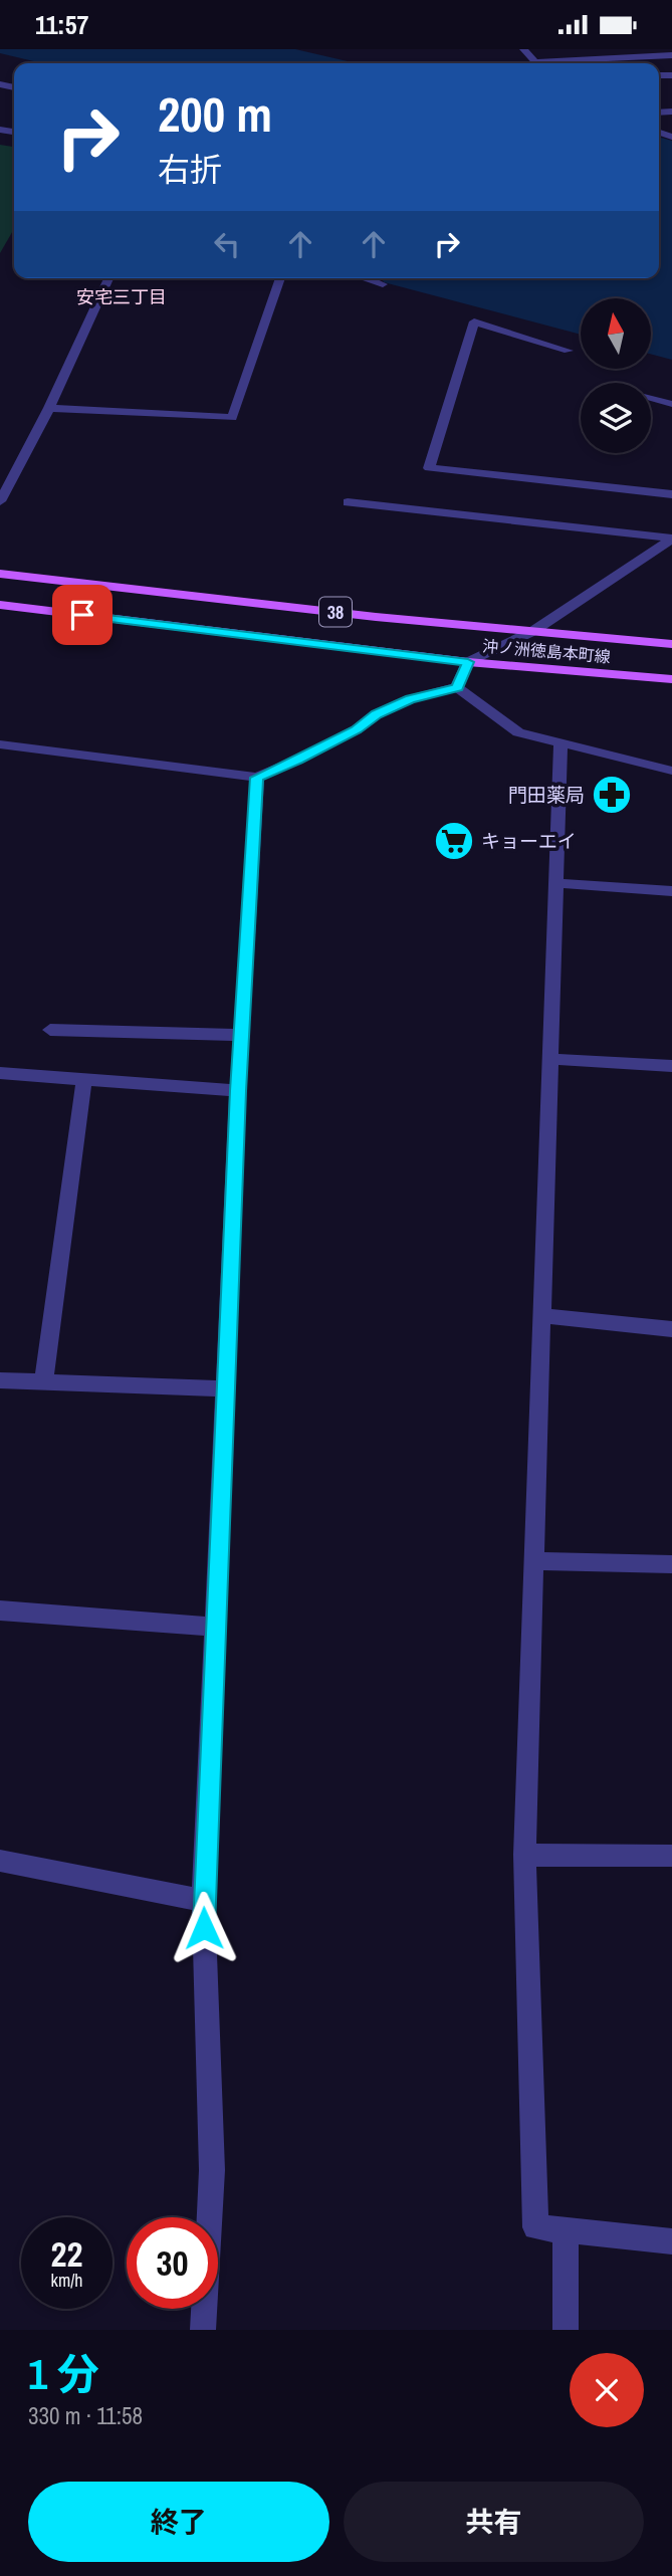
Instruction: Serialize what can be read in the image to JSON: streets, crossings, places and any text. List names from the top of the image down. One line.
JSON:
{"streets":{"main road":["38","沖ノ洲徳島本町線"]},"districts":["安宅三丁目"],"places":{"pharmacy":["門田薬局"],"supermarket":["キョーエイ"]},"north":"top","page":{"status":"11:57","turn":["200 m","右折"],"speed":"22 km/h","limit":"30","heading":["1 分","330 m · 11:58"],"buttons":["終了","共有"]}}
